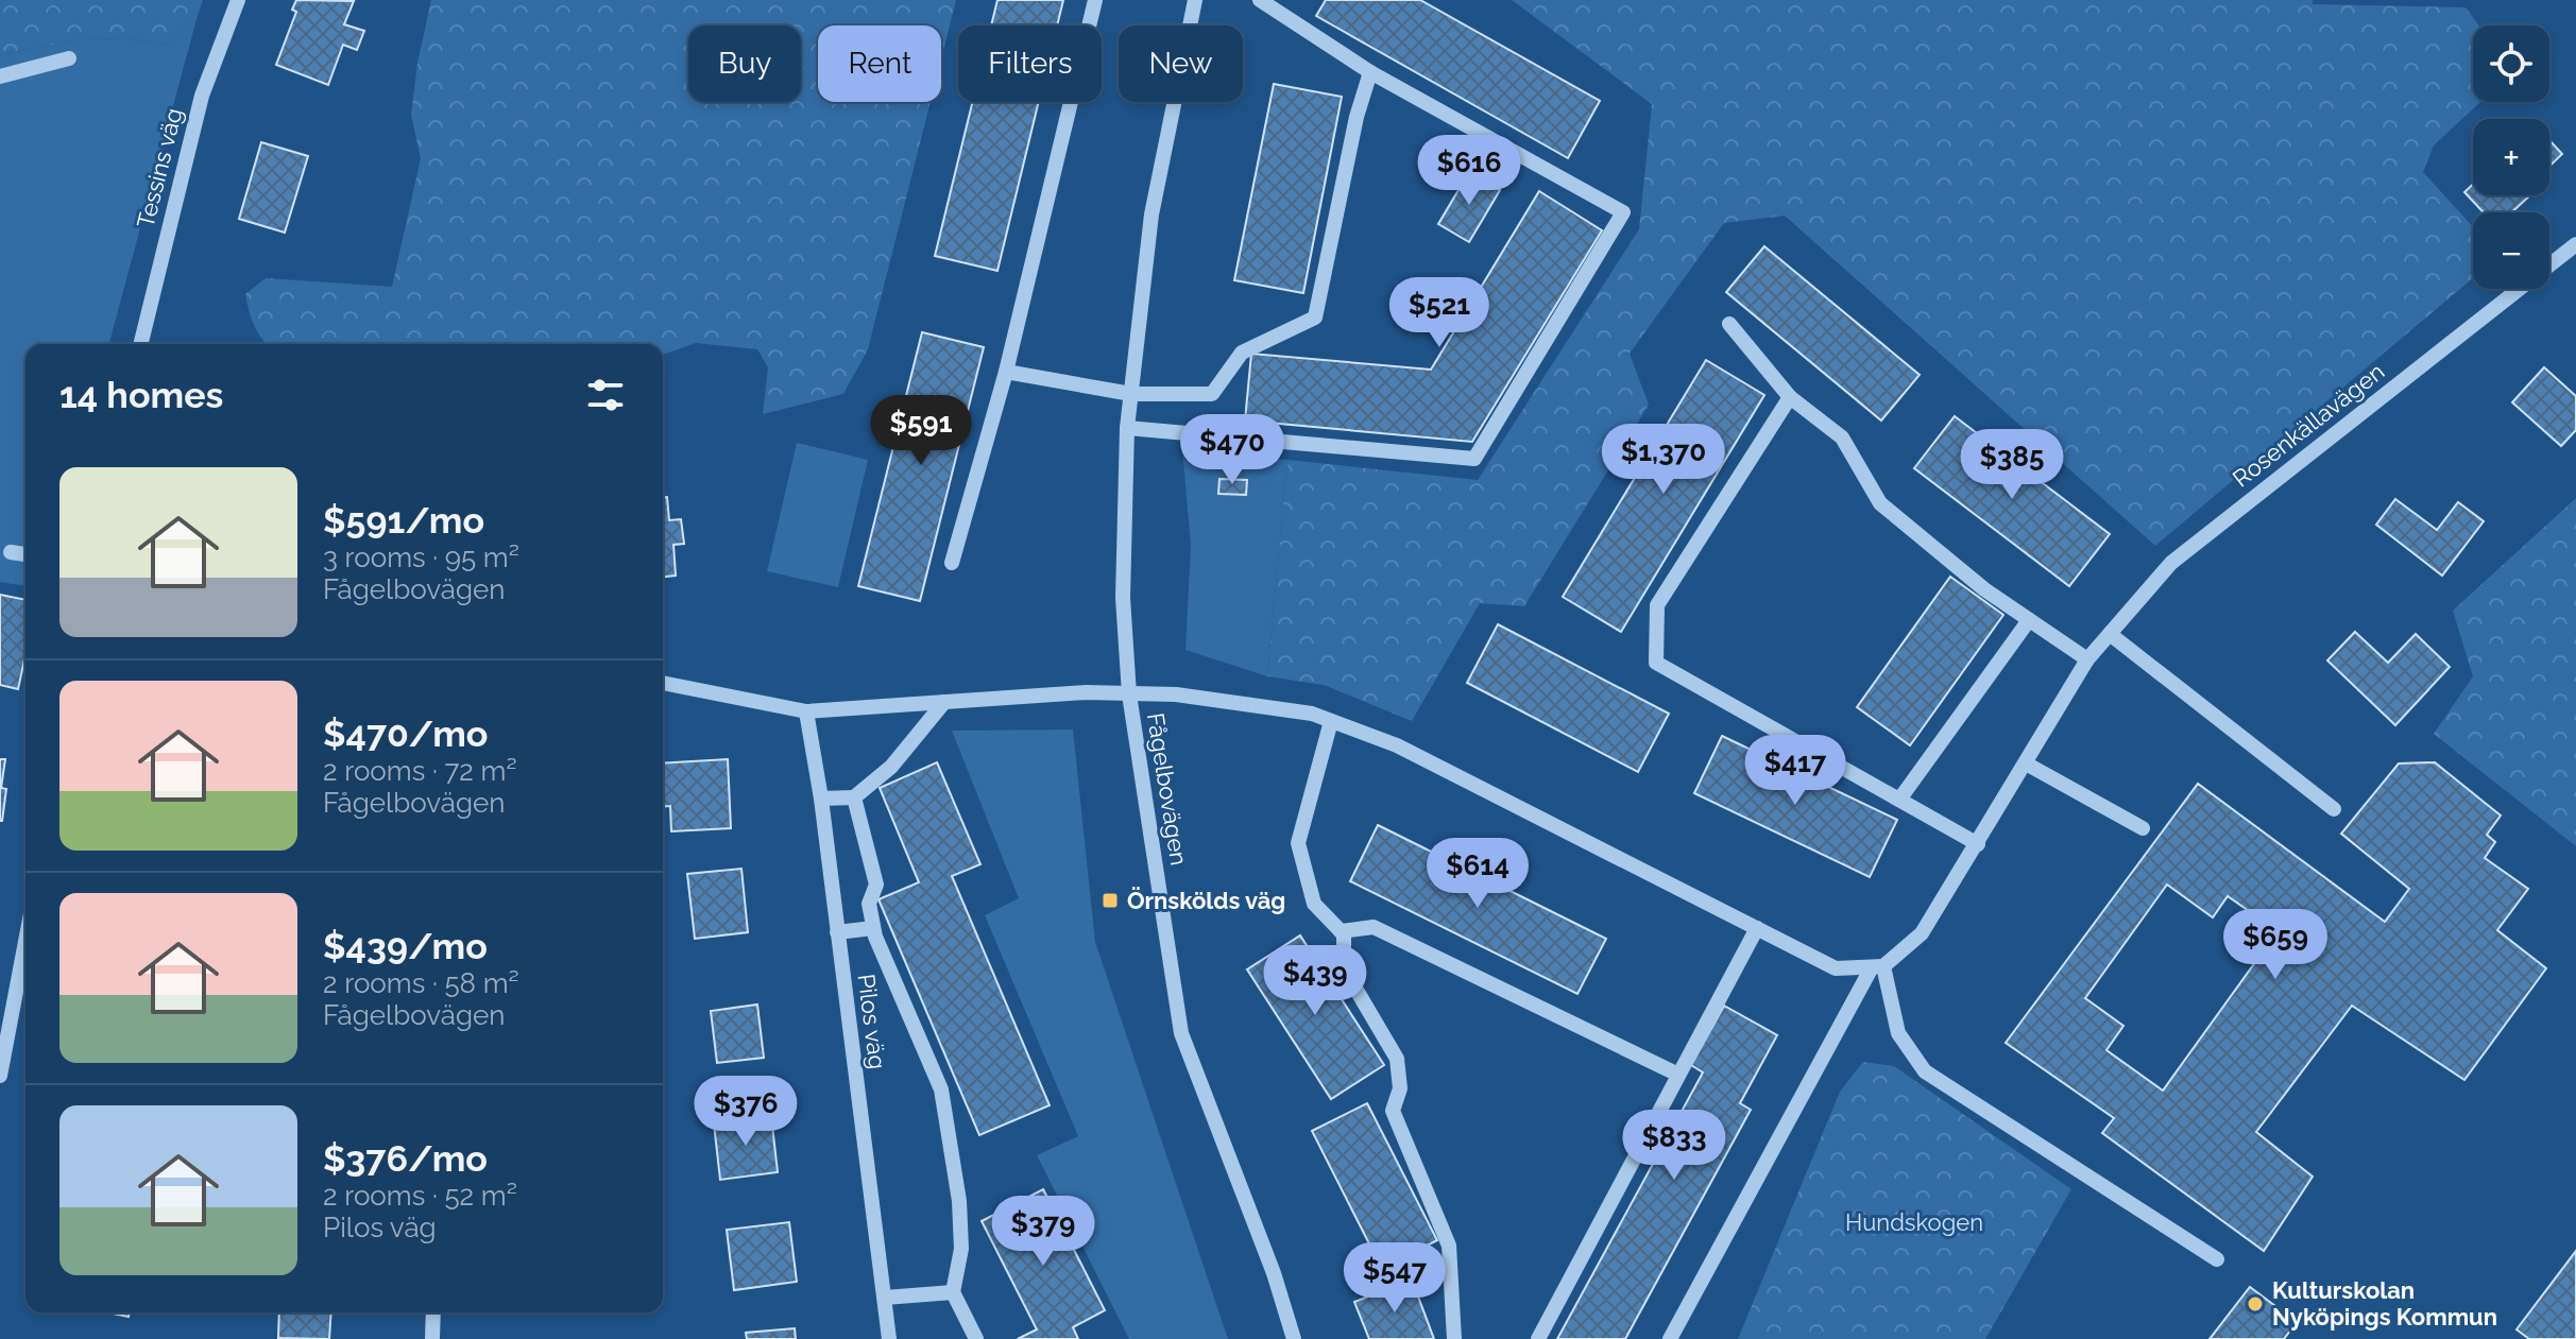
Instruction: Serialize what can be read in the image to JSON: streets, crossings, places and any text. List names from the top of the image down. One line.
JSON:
{"streets":{"street":["Tessins väg","Rosenkällavägen","Fågelbovägen","Pilos väg"]},"parks":["Hundskogen"],"places":{"transit":["Örnskölds väg"],"other":["Kulturskolan Nyköpings Kommun"]},"page":{"map_buttons":["+","−"],"chip":["Buy","Rent","Filters","New"],"price":["$616","$521","$591","$470","$1,370","$385","$417","$614","$659","$439","$376","$833","$379","$547"],"heading":"14 homes","list":[{"name":"$591/mo","note":"3 rooms · 95 m² · Fågelbovägen"},{"name":"$470/mo","note":"2 rooms · 72 m² · Fågelbovägen"},{"name":"$439/mo","note":"2 rooms · 58 m² · Fågelbovägen"},{"name":"$376/mo","note":"2 rooms · 52 m² · Pilos väg"}]}}
